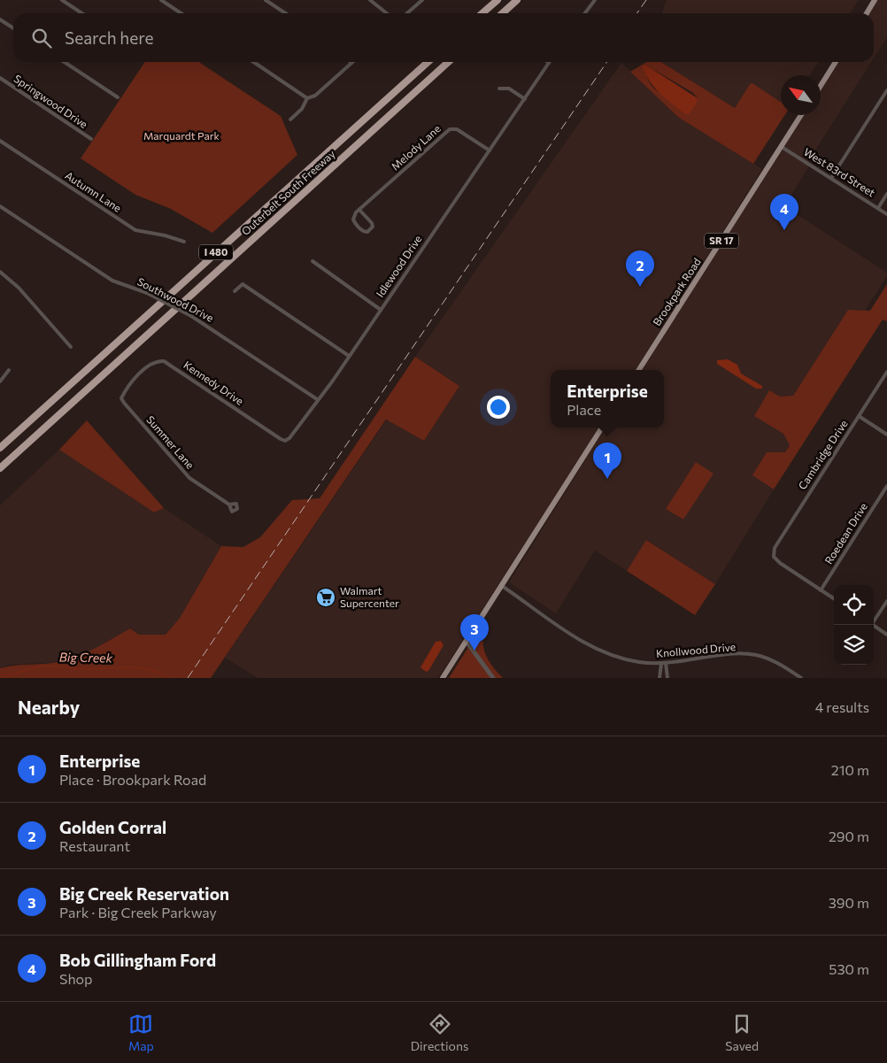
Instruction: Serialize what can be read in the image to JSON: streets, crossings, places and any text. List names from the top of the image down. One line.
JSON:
{"streets":{"highway":["Outerbelt South Freeway","I 480"],"main road":["SR 17","Brookpark Road"],"street":["Springwood Drive","Melody Lane","West 83rd Street","Autumn Lane","Idlewood Drive","Southwood Drive","Kennedy Drive","Summer Lane","Cambridge Drive","Roedean Drive","Knollwood Drive"]},"crossings":[["Melody Lane","Idlewood Drive"],["West 83rd Street","Brookpark Road"],["Idlewood Drive","Southwood Drive"],["Idlewood Drive","Kennedy Drive"],["Kennedy Drive","Summer Lane"],["Cambridge Drive","Roedean Drive"]],"water":["Big Creek"],"parks":["Marquardt Park"],"places":{"supermarket":["Walmart Supercenter"]},"north":"top left","page":{"search":"Search here","pins":["4","2","1","3"],"popup":["Enterprise","Place"],"heading":["Nearby","4 results"],"list":[{"mark":"1","name":"Enterprise","note":"Place · Brookpark Road","value":"210 m"},{"mark":"2","name":"Golden Corral","note":"Restaurant","value":"290 m"},{"mark":"3","name":"Big Creek Reservation","note":"Park · Big Creek Parkway","value":"390 m"},{"mark":"4","name":"Bob Gillingham Ford","note":"Shop","value":"530 m"}],"nav":["Map","Directions","Saved"]}}
